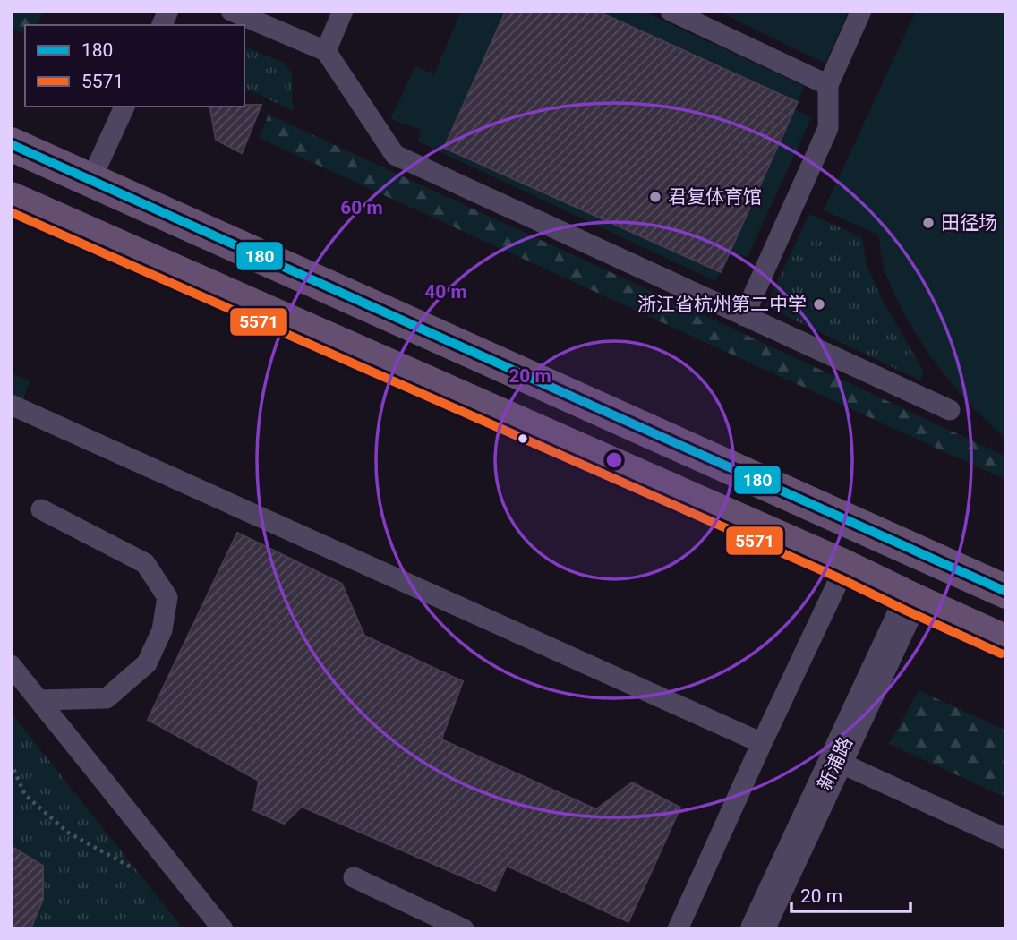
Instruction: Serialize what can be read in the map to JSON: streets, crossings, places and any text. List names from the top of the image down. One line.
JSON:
{"streets":{"street":["新浦路"]},"places":["君复体育馆","田径场","浙江省杭州第二中学"],"lines":["transit line 180","transit line 5571"],"legend":["180","5571"],"scale_bar":"20 m","rings":["60 m","40 m","20 m"]}
